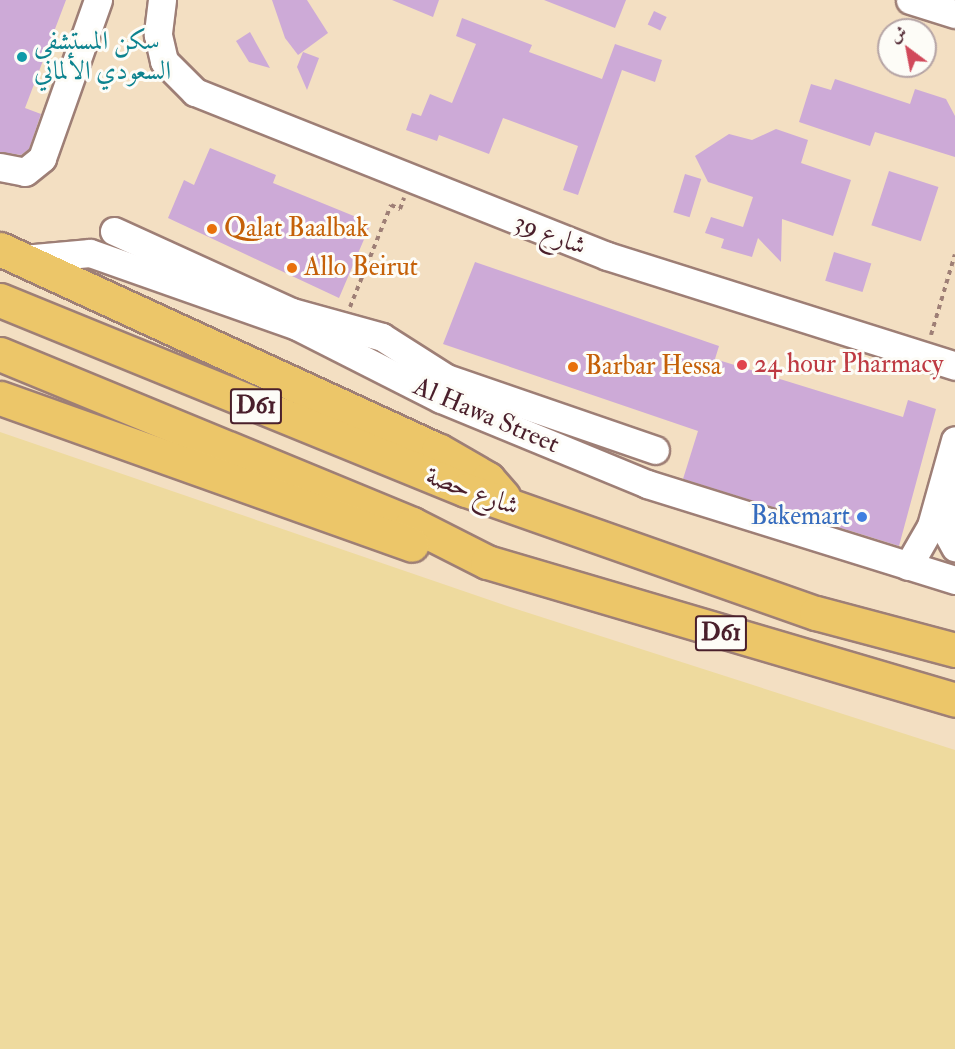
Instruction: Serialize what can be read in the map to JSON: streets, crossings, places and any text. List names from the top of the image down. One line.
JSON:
{"streets":{"main road":["D61","شارع حصة"],"street":["شارع 39","Al Hawa Street"]},"places":["سكن المستشفى السعودي الألماني","Qalat Baalbak","Allo Beirut","24 hour Pharmacy","Barbar Hessa","Bakemart"],"north":"top left"}
